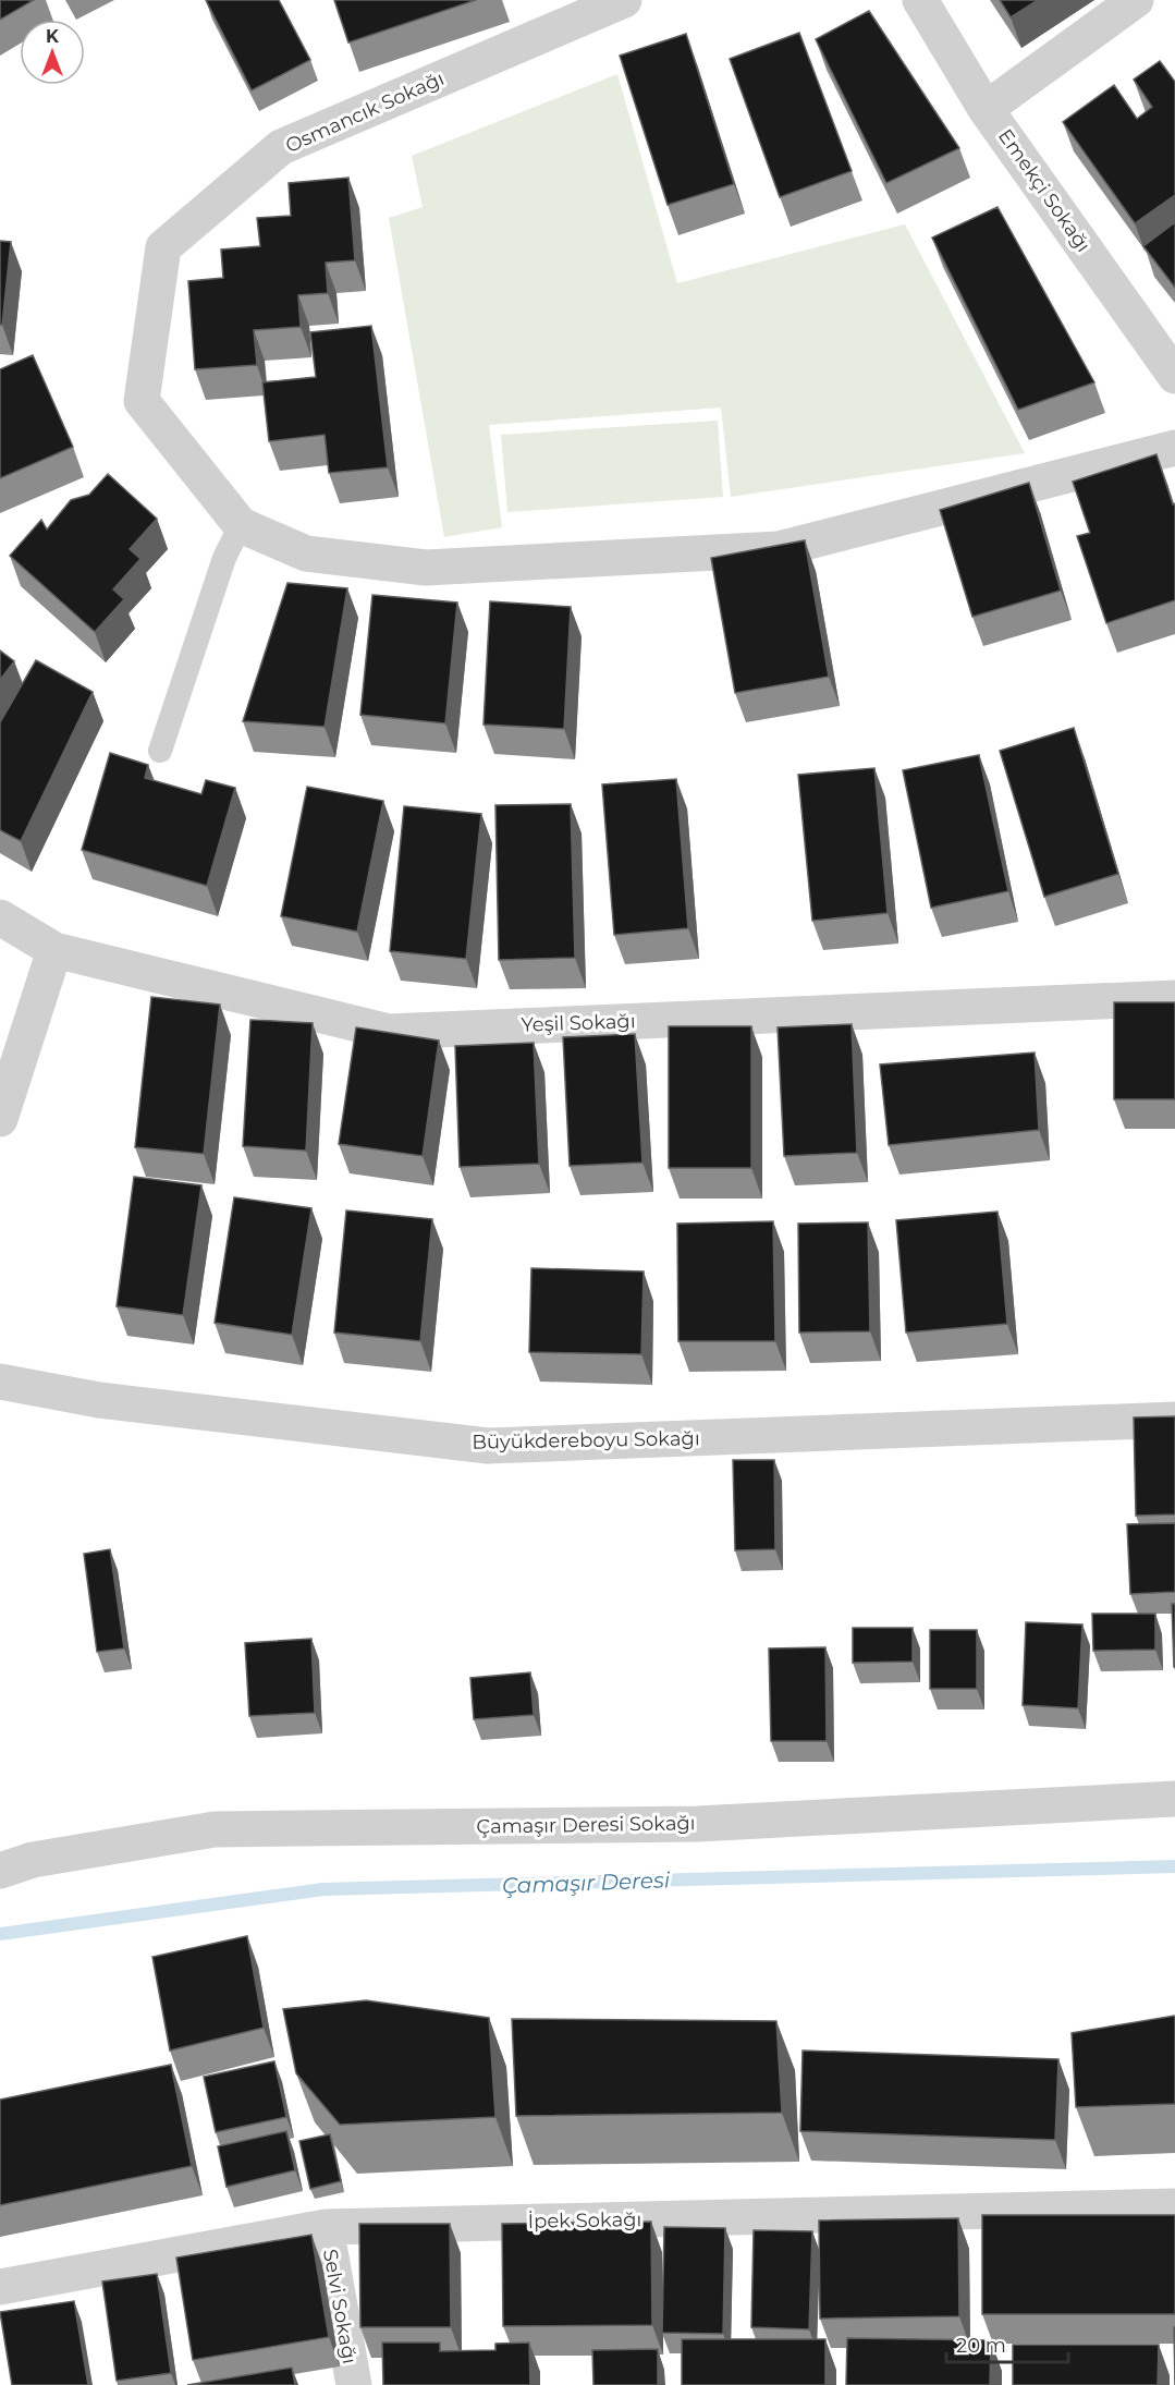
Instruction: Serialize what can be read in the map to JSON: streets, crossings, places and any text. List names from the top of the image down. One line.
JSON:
{"streets":{"street":["Osmancık Sokağı","Emekçi Sokağı","Yeşil Sokağı","Büyükdereboyu Sokağı","Çamaşır Deresi Sokağı","İpek Sokağı","Selvi Sokağı"]},"crossings":[["İpek Sokağı","Selvi Sokağı"]],"water":["Çamaşır Deresi"],"scale_bar":"20 m","north":"top"}
